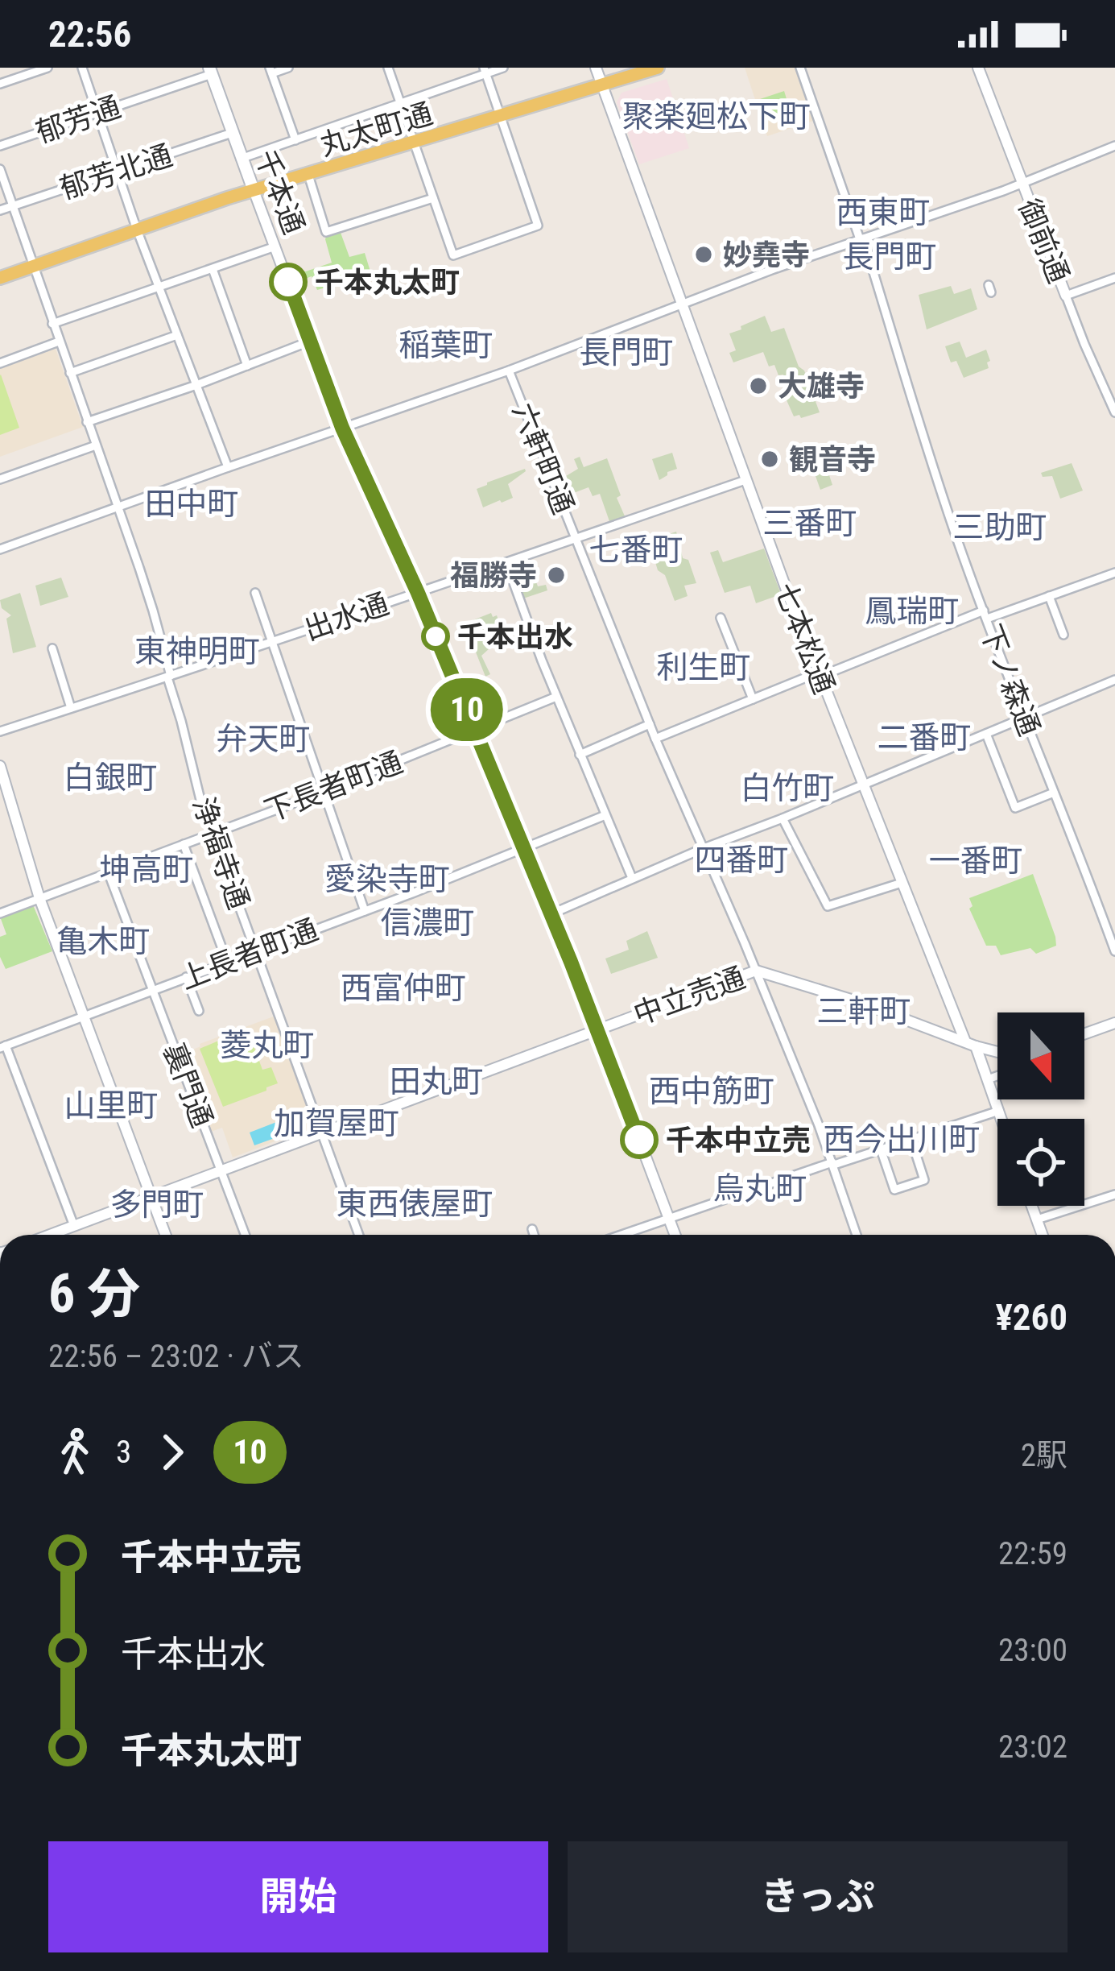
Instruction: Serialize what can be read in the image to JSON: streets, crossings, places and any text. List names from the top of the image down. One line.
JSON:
{"streets":{"main road":["丸太町通","千本通"],"street":["郁芳通","郁芳北通","御前通","六軒町通","出水通","七本松通","下ノ森通","下長者町通","浄福寺通","上長者町通","中立売通","裏門通"]},"crossings":[["郁芳通","千本通"],["丸太町通","千本通"],["丸太町通","七本松通"],["丸太町通","浄福寺通"],["郁芳北通","千本通"],["郁芳北通","浄福寺通"],["千本通","出水通"],["千本通","下長者町通"],["千本通","上長者町通"],["千本通","中立売通"],["六軒町通","出水通"],["六軒町通","中立売通"],["出水通","七本松通"],["出水通","浄福寺通"],["七本松通","中立売通"],["下長者町通","浄福寺通"],["下長者町通","裏門通"],["浄福寺通","上長者町通"],["浄福寺通","中立売通"],["上長者町通","裏門通"],["中立売通","裏門通"]],"districts":["聚楽廻松下町","西東町","長門町","稲葉町","長門町","田中町","三番町","三助町","七番町","鳳瑞町","東神明町","利生町","二番町","弁天町","白銀町","白竹町","四番町","一番町","坤高町","愛染寺町","信濃町","亀木町","西富仲町","三軒町","菱丸町","田丸町","西中筋町","山里町","加賀屋町","西今出川町","烏丸町","東西俵屋町","多門町"],"places":["妙堯寺","千本丸太町","大雄寺","観音寺","福勝寺","千本出水","千本中立売"],"lines":["bus line 10"],"north":"bottom","page":{"status":"22:56","on_map":"10","heading":["6 分","22:56 – 23:02 · バス","¥260"],"legs":["3","10","2駅"],"list":[{"name":"千本中立売","value":"22:59"},{"name":"千本出水","value":"23:00"},{"name":"千本丸太町","value":"23:02"}],"buttons":["開始","きっぷ"]}}
